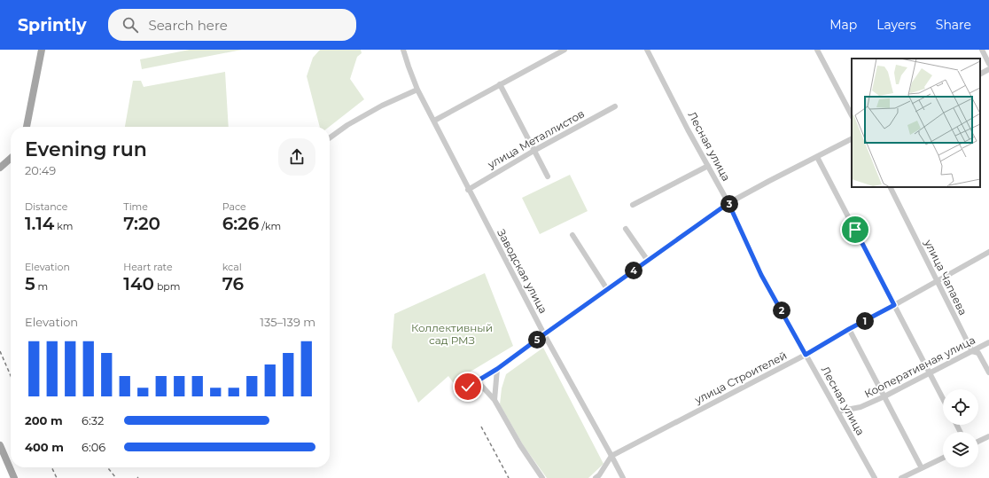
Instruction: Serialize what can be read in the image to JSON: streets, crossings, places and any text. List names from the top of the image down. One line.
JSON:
{"streets":{"street":["улица Металлистов","Лесная улица","Заводская улица","улица Чапаева","Кооперативная улица","улица Строителей"]},"crossings":[["улица Металлистов","Заводская улица"],["Лесная улица","Кооперативная улица"],["Лесная улица","улица Строителей"],["Заводская улица","улица Строителей"],["улица Чапаева","Кооперативная улица"],["улица Чапаева","улица Строителей"]],"parks":["Коллективный сад РМЗ"],"page":{"header":"Sprintly","search":"Search here","nav":["Map","Layers","Share"],"heading":["Evening run","20:49"],"stats":[["Distance","1.14 km"],["Time","7:20"],["Pace","6:26 /km"],["Elevation","5 m"],["Heart rate","140 bpm"],["kcal","76"]],"pins":["3","4","2","1","5"],"chart":["Elevation","135–139 m"],"list":[{"name":"200 m","note":"6:32"},{"name":"400 m","note":"6:06"}]}}
